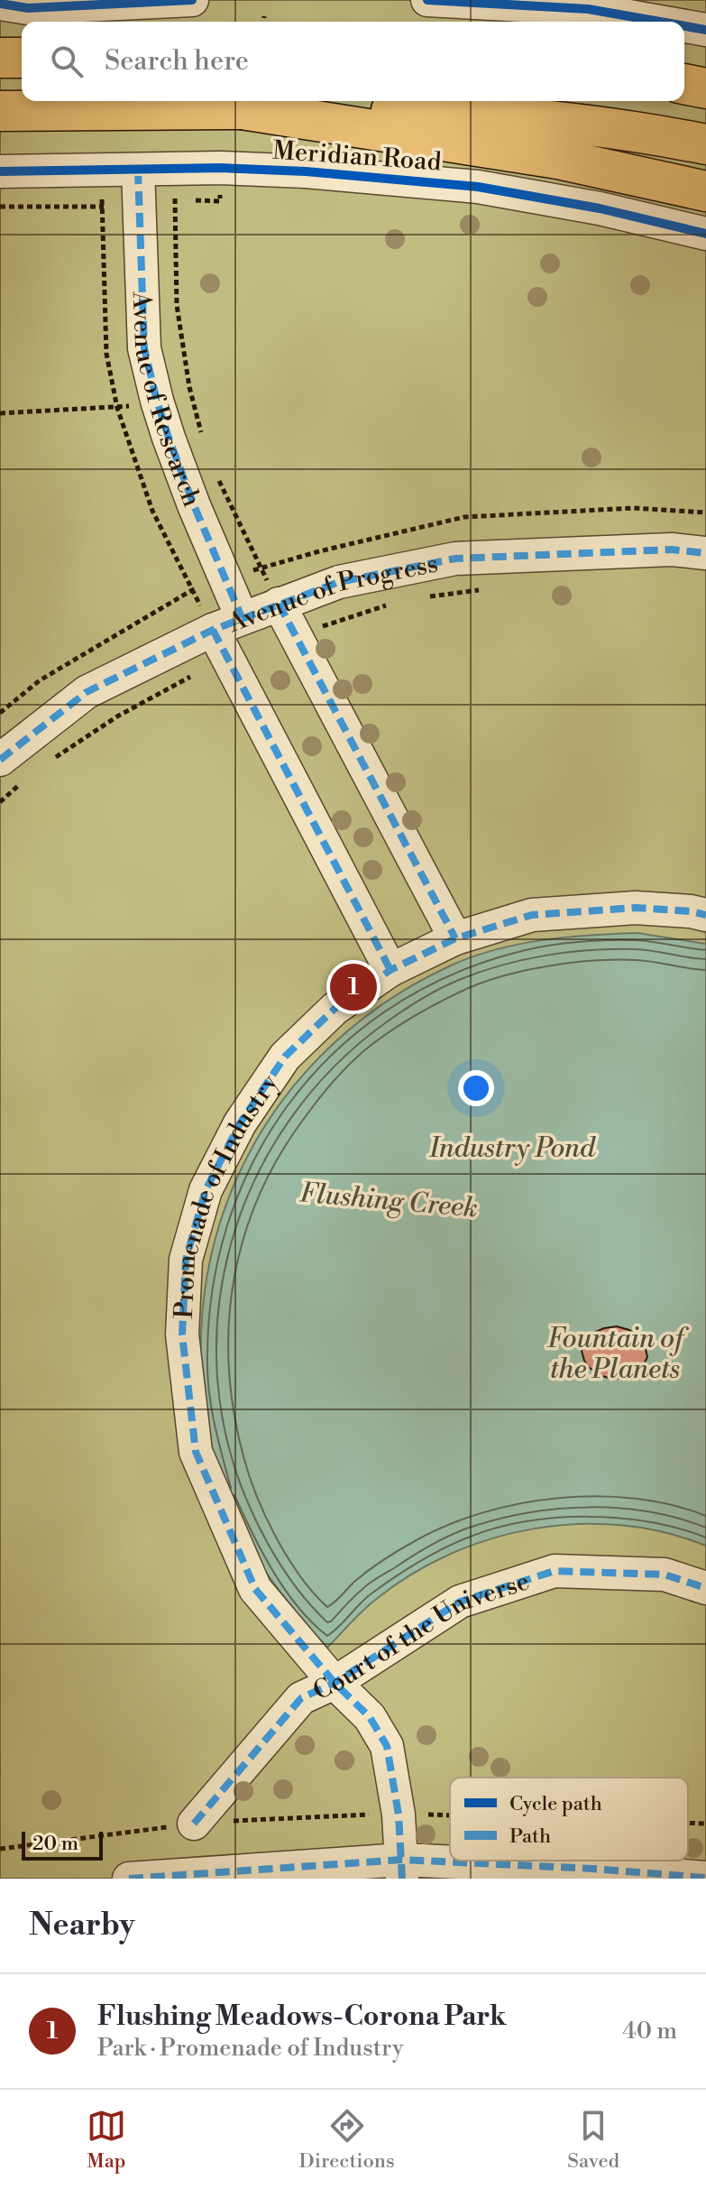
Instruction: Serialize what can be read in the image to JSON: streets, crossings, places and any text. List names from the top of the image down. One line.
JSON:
{"streets":{"street":["Meridian Road","Avenue of Research","Avenue of Progress","Promenade of Industry","Court of the Universe"]},"crossings":[["Meridian Road","Avenue of Research"],["Avenue of Research","Avenue of Progress"],["Avenue of Research","Promenade of Industry"],["Promenade of Industry","Court of the Universe"]],"water":["Industry Pond","Flushing Creek","Fountain of the Planets"],"legend":["Cycle path","Path"],"scale_bar":"20 m","page":{"search":"Search here","pins":"1","scale":"20 m","heading":"Nearby","list":[{"mark":"1","name":"Flushing Meadows-Corona Park","note":"Park · Promenade of Industry","value":"40 m"}],"nav":["Map","Directions","Saved"]}}
